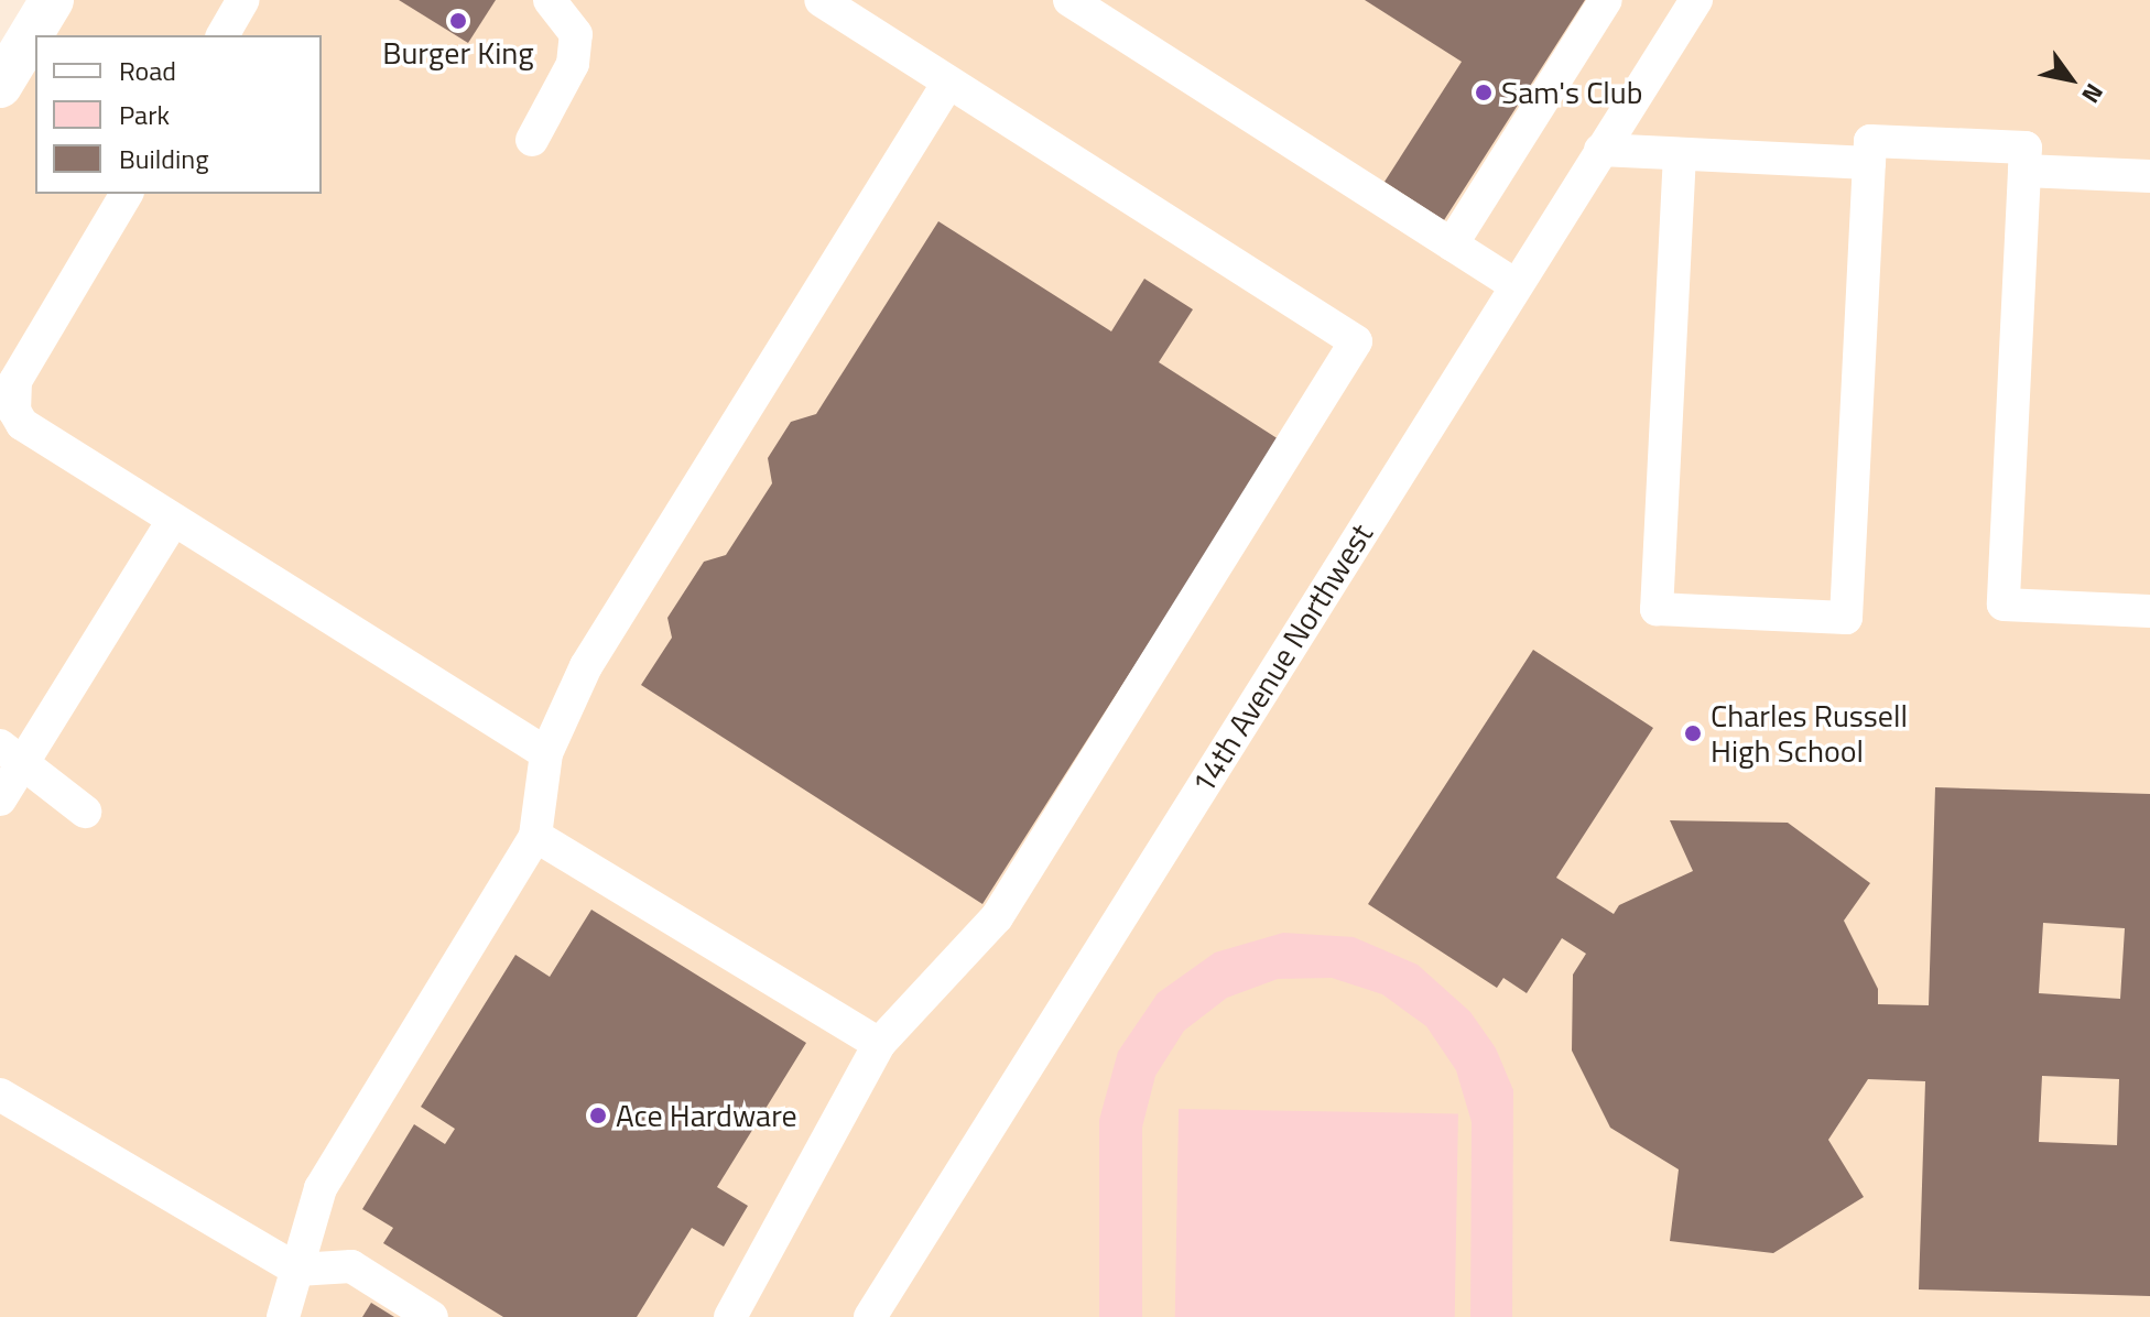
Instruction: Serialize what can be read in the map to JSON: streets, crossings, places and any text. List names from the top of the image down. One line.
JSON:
{"streets":{"street":["14th Avenue Northwest"]},"places":["Burger King","Sam's Club","Charles Russell High School","Ace Hardware"],"legend":["Road","Park","Building"],"north":"bottom right"}
